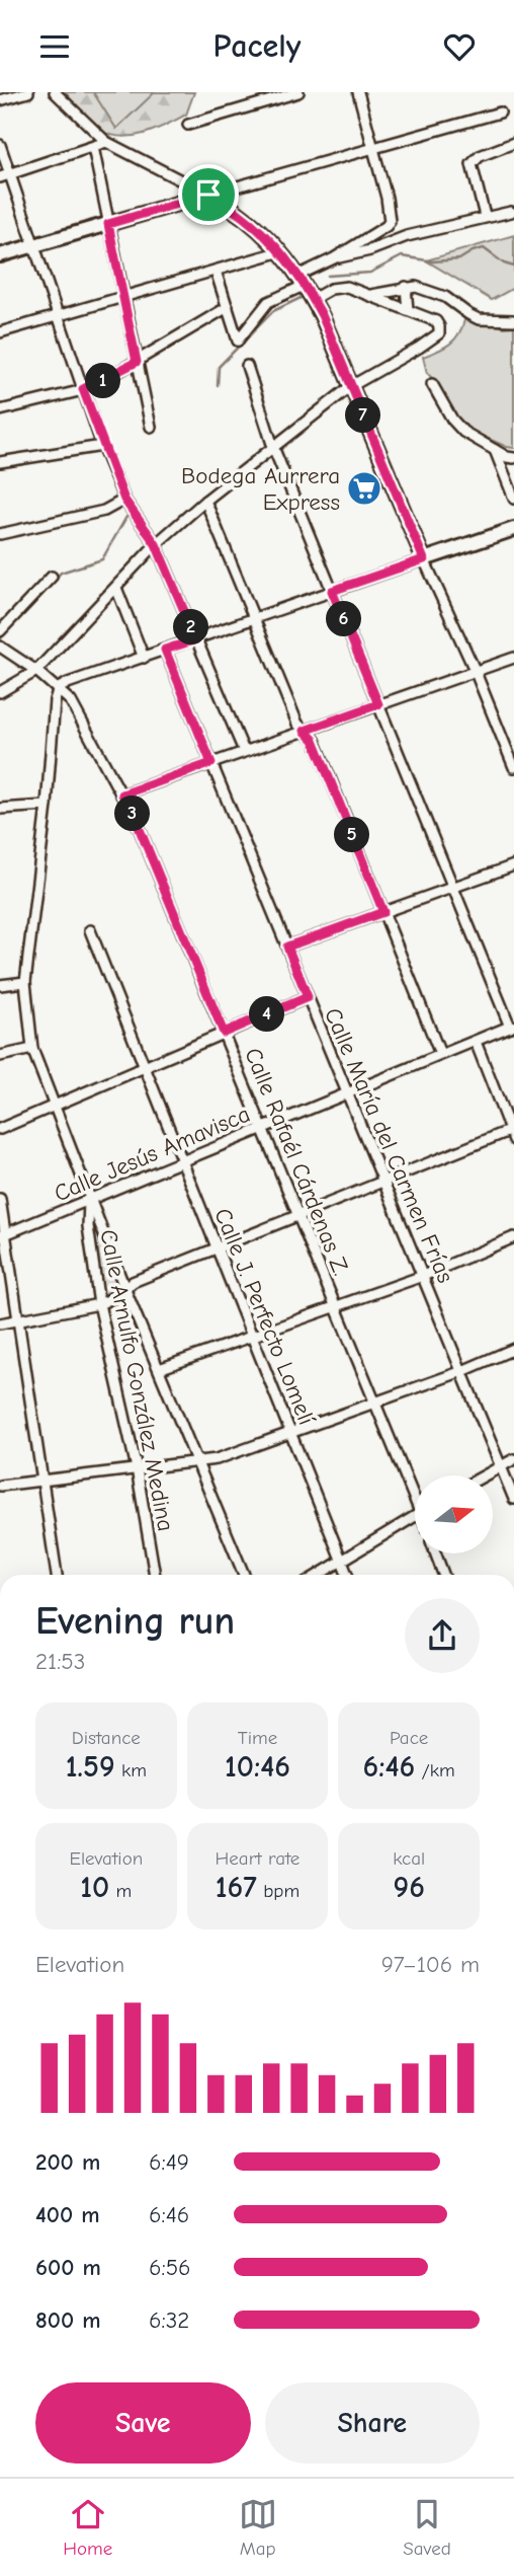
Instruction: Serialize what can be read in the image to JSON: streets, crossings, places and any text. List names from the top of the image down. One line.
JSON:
{"streets":{"street":["Calle María del Carmen Frías","Calle Jesús Amavisca","Calle Rafaél Cárdenas Z.","Calle J. Perfecto Lomelí","Calle Arnulfo González Medina"]},"crossings":[["Calle María del Carmen Frías","Calle Jesús Amavisca"],["Calle Jesús Amavisca","Calle Rafaél Cárdenas Z."],["Calle Jesús Amavisca","Calle J. Perfecto Lomelí"],["Calle Jesús Amavisca","Calle Arnulfo González Medina"],["Calle Rafaél Cárdenas Z.","Calle Arnulfo González Medina"]],"places":{"supermarket":["Bodega Aurrera Express"]},"north":"right","page":{"header":"Pacely","pins":["1","7","6","2","3","5","4"],"heading":["Evening run","21:53"],"stats":[["Distance","1.59 km"],["Time","10:46"],["Pace","6:46 /km"],["Elevation","10 m"],["Heart rate","167 bpm"],["kcal","96"]],"chart":["Elevation","97–106 m"],"list":[{"name":"200 m","note":"6:49"},{"name":"400 m","note":"6:46"},{"name":"600 m","note":"6:56"},{"name":"800 m","note":"6:32"}],"buttons":["Save","Share"],"tabs":["Home","Map","Saved"]}}
